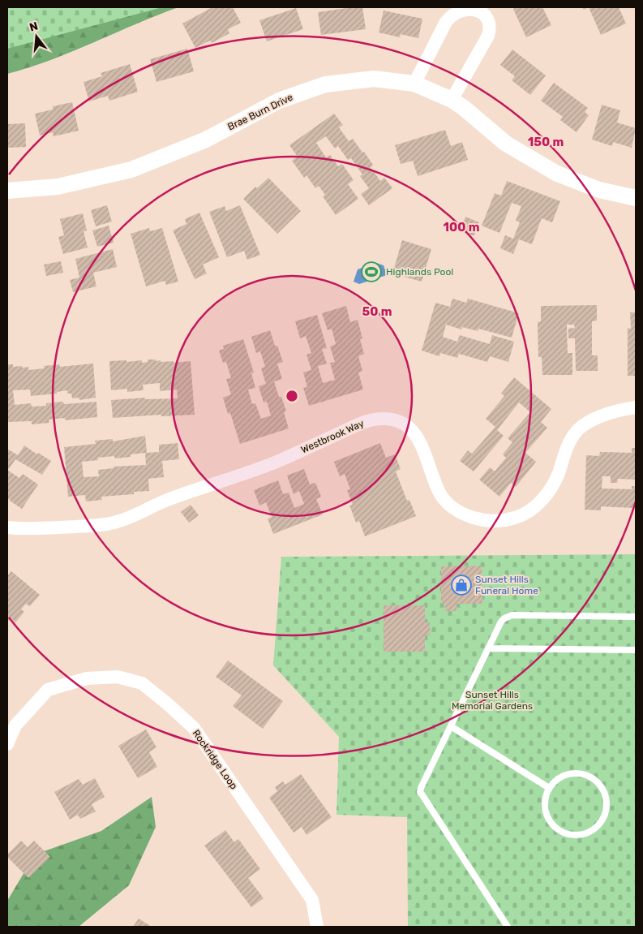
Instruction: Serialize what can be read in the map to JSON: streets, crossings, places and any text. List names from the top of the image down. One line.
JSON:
{"streets":{"street":["Brae Burn Drive","Westbrook Way","Rockridge Loop"]},"parks":["Sunset Hills Memorial Gardens"],"places":{"sports":["Highlands Pool"],"shop":["Sunset Hills Funeral Home"]},"north":"top","rings":["150 m","100 m","50 m"]}
